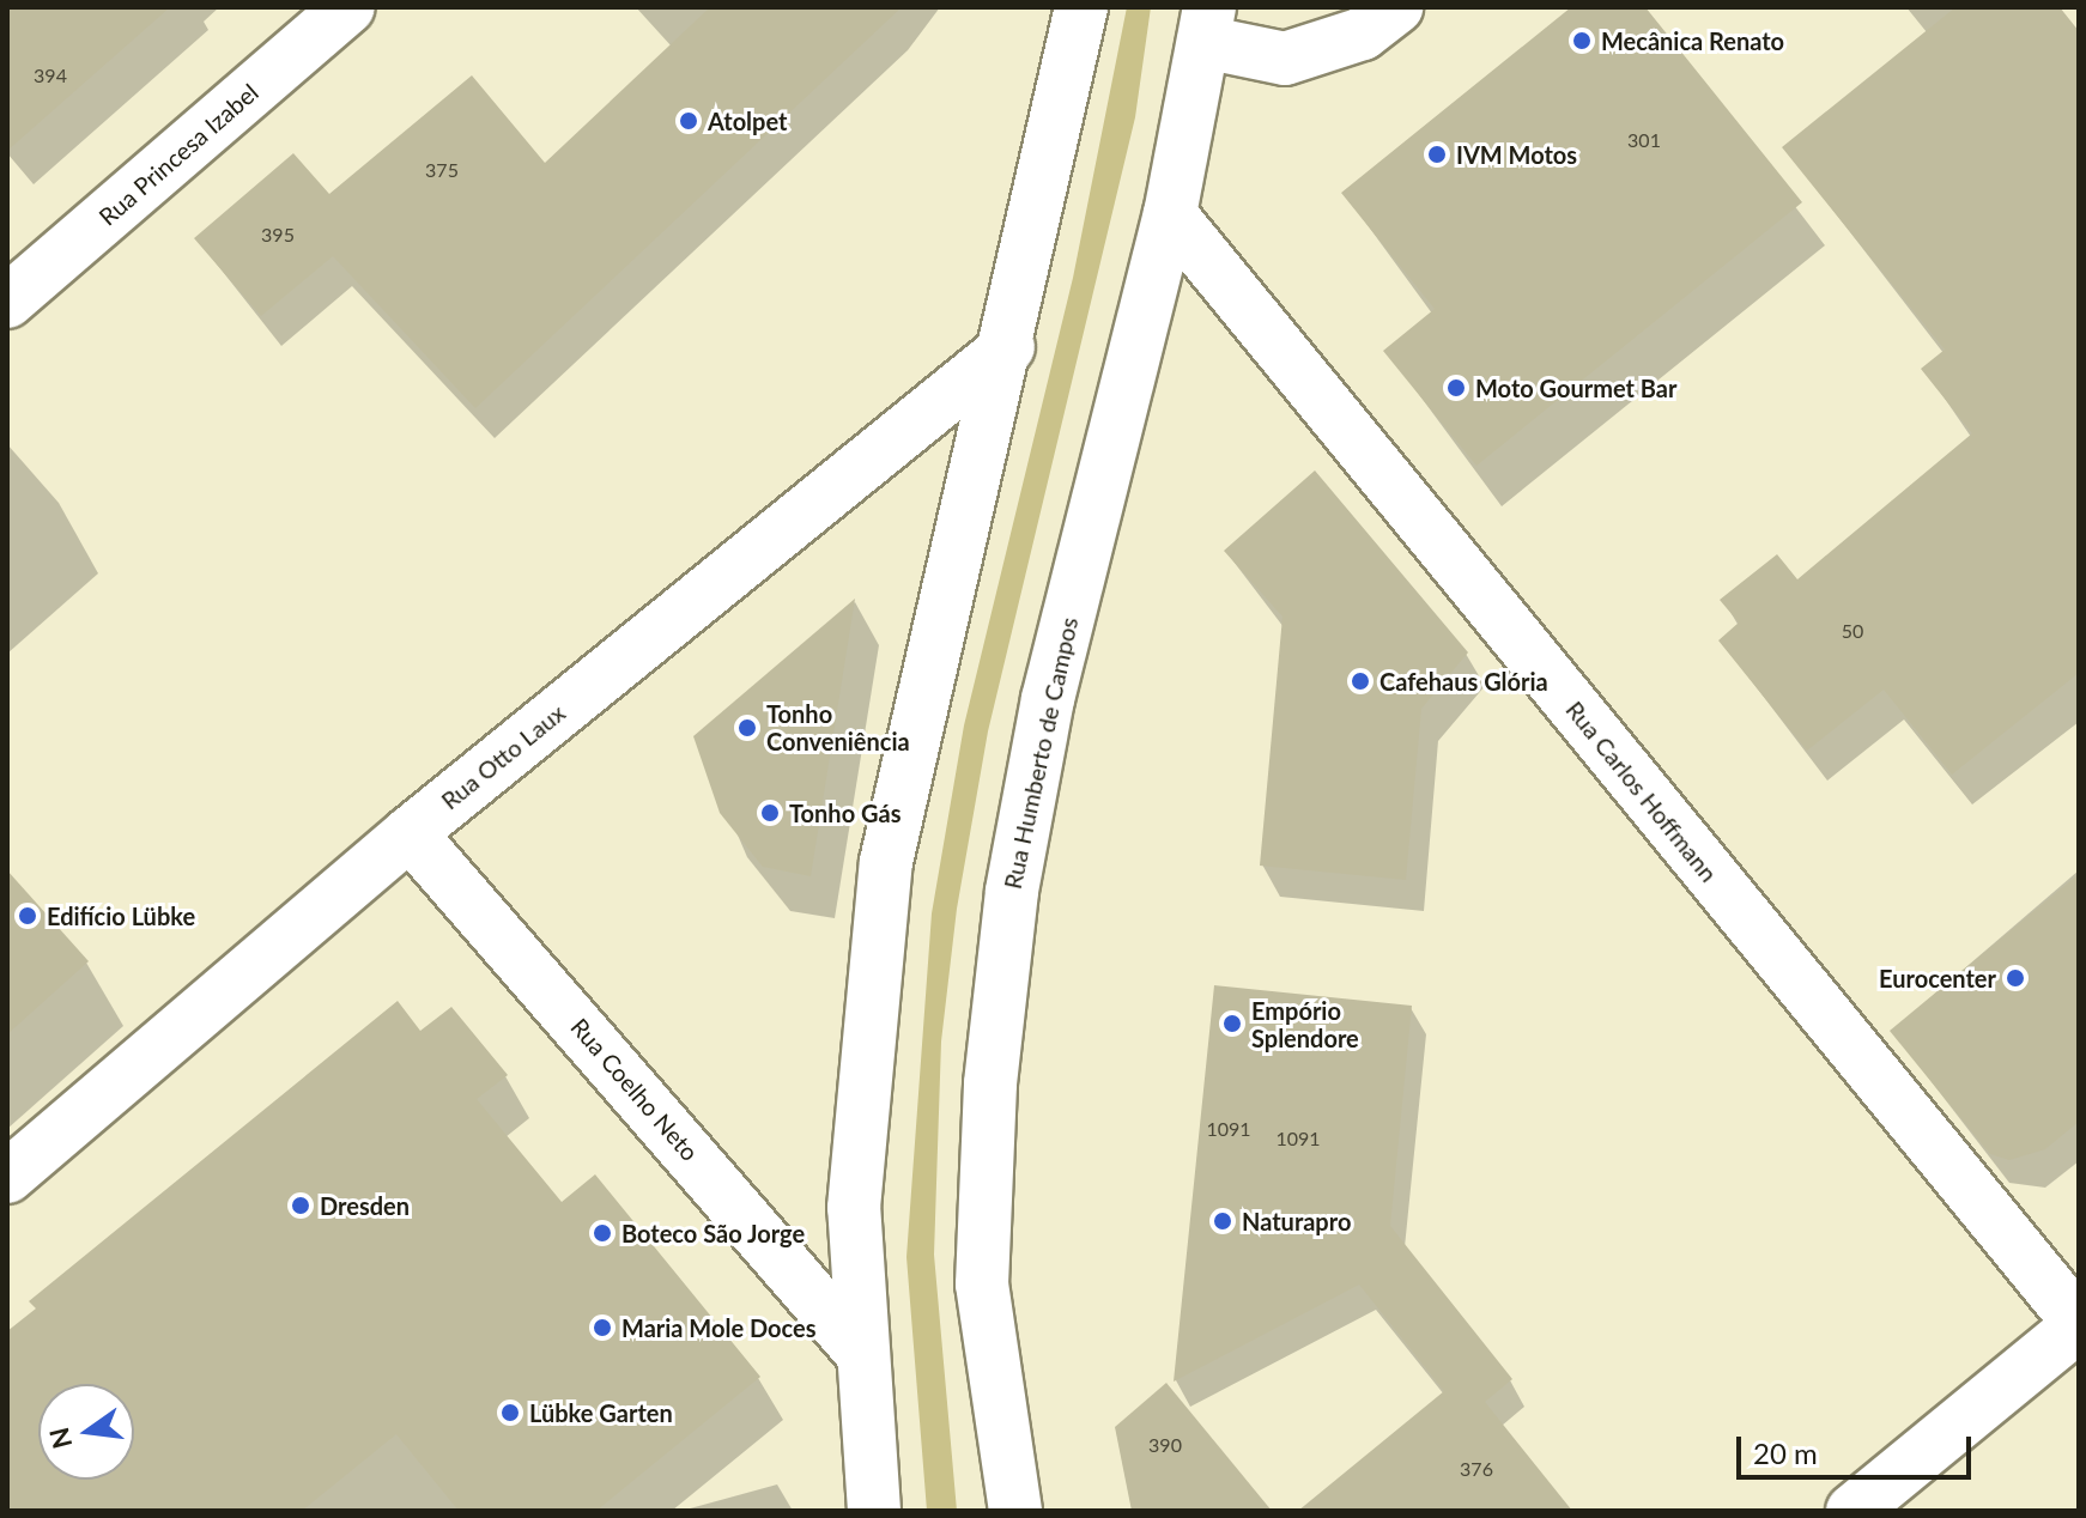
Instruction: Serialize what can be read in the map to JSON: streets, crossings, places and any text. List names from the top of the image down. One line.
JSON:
{"streets":{"street":["Rua Princesa Izabel","Rua Humberto de Campos","Rua Otto Laux","Rua Carlos Hoffmann","Rua Coelho Neto"]},"crossings":[["Rua Humberto de Campos","Rua Carlos Hoffmann"],["Rua Otto Laux","Rua Coelho Neto"]],"places":["Mecânica Renato","Atolpet","IVM Motos","Moto Gourmet Bar","Cafehaus Glória","Tonho Conveniência","Tonho Gás","Edifício Lübke","Eurocenter","Empório Splendore","Dresden","Naturapro","Boteco São Jorge","Maria Mole Doces","Lübke Garten"],"house_numbers":["394","301","375","395","50","1091","1091","390","376"],"scale_bar":"20 m","north":"left"}
